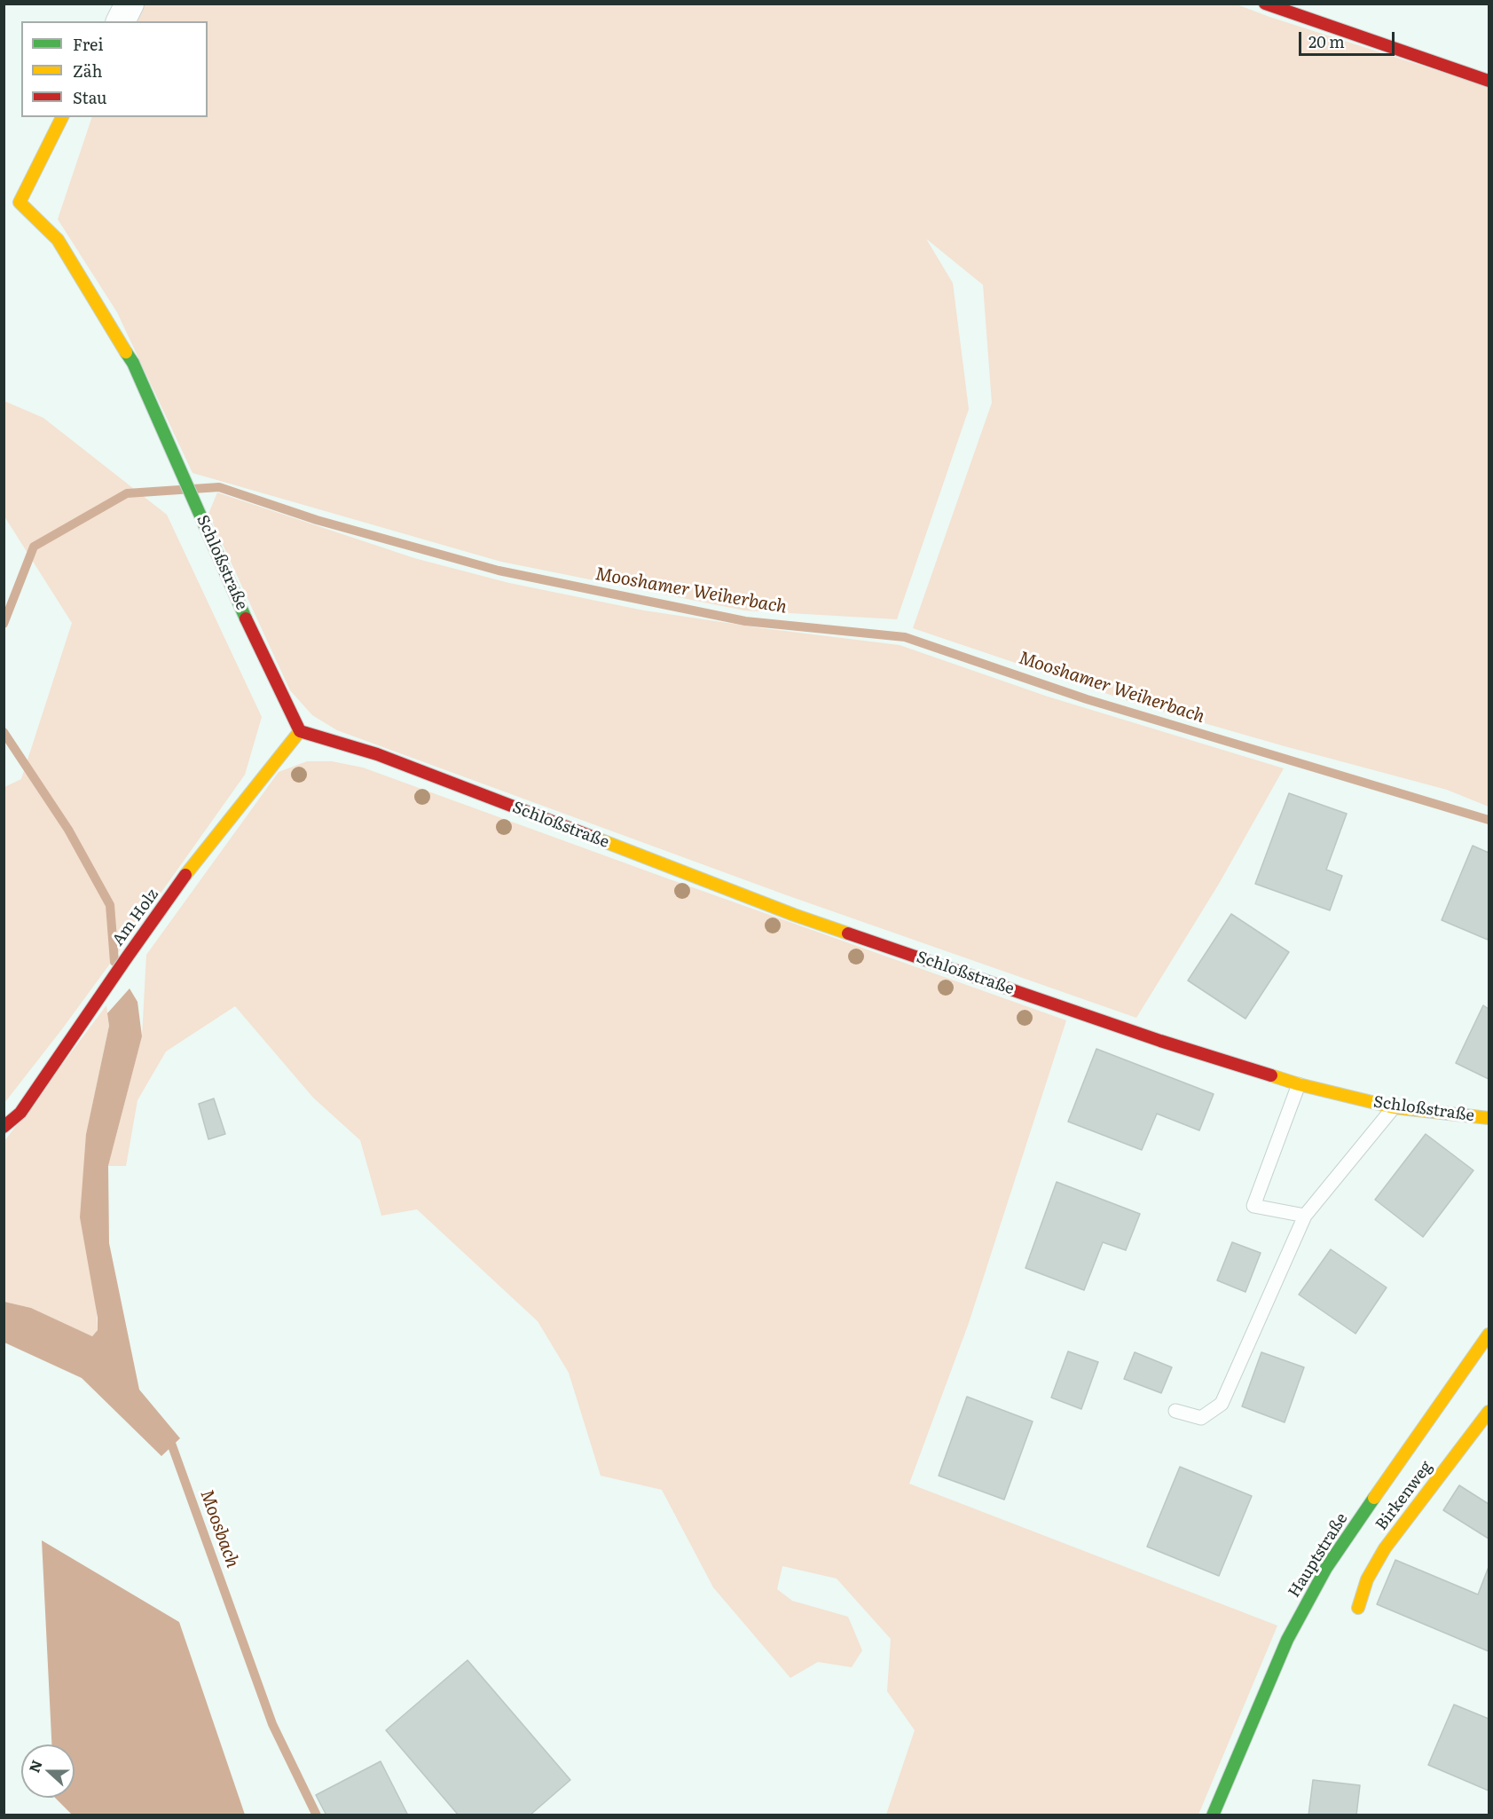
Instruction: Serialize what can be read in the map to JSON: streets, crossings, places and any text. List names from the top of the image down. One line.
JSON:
{"streets":{"street":["Schloßstraße","Am Holz","Birkenweg","Hauptstraße"]},"crossings":[["Schloßstraße","Am Holz"]],"water":["Mooshamer Weiherbach","Moosbach"],"legend":["Frei","Zäh","Stau"],"scale_bar":"20 m","north":"left"}
